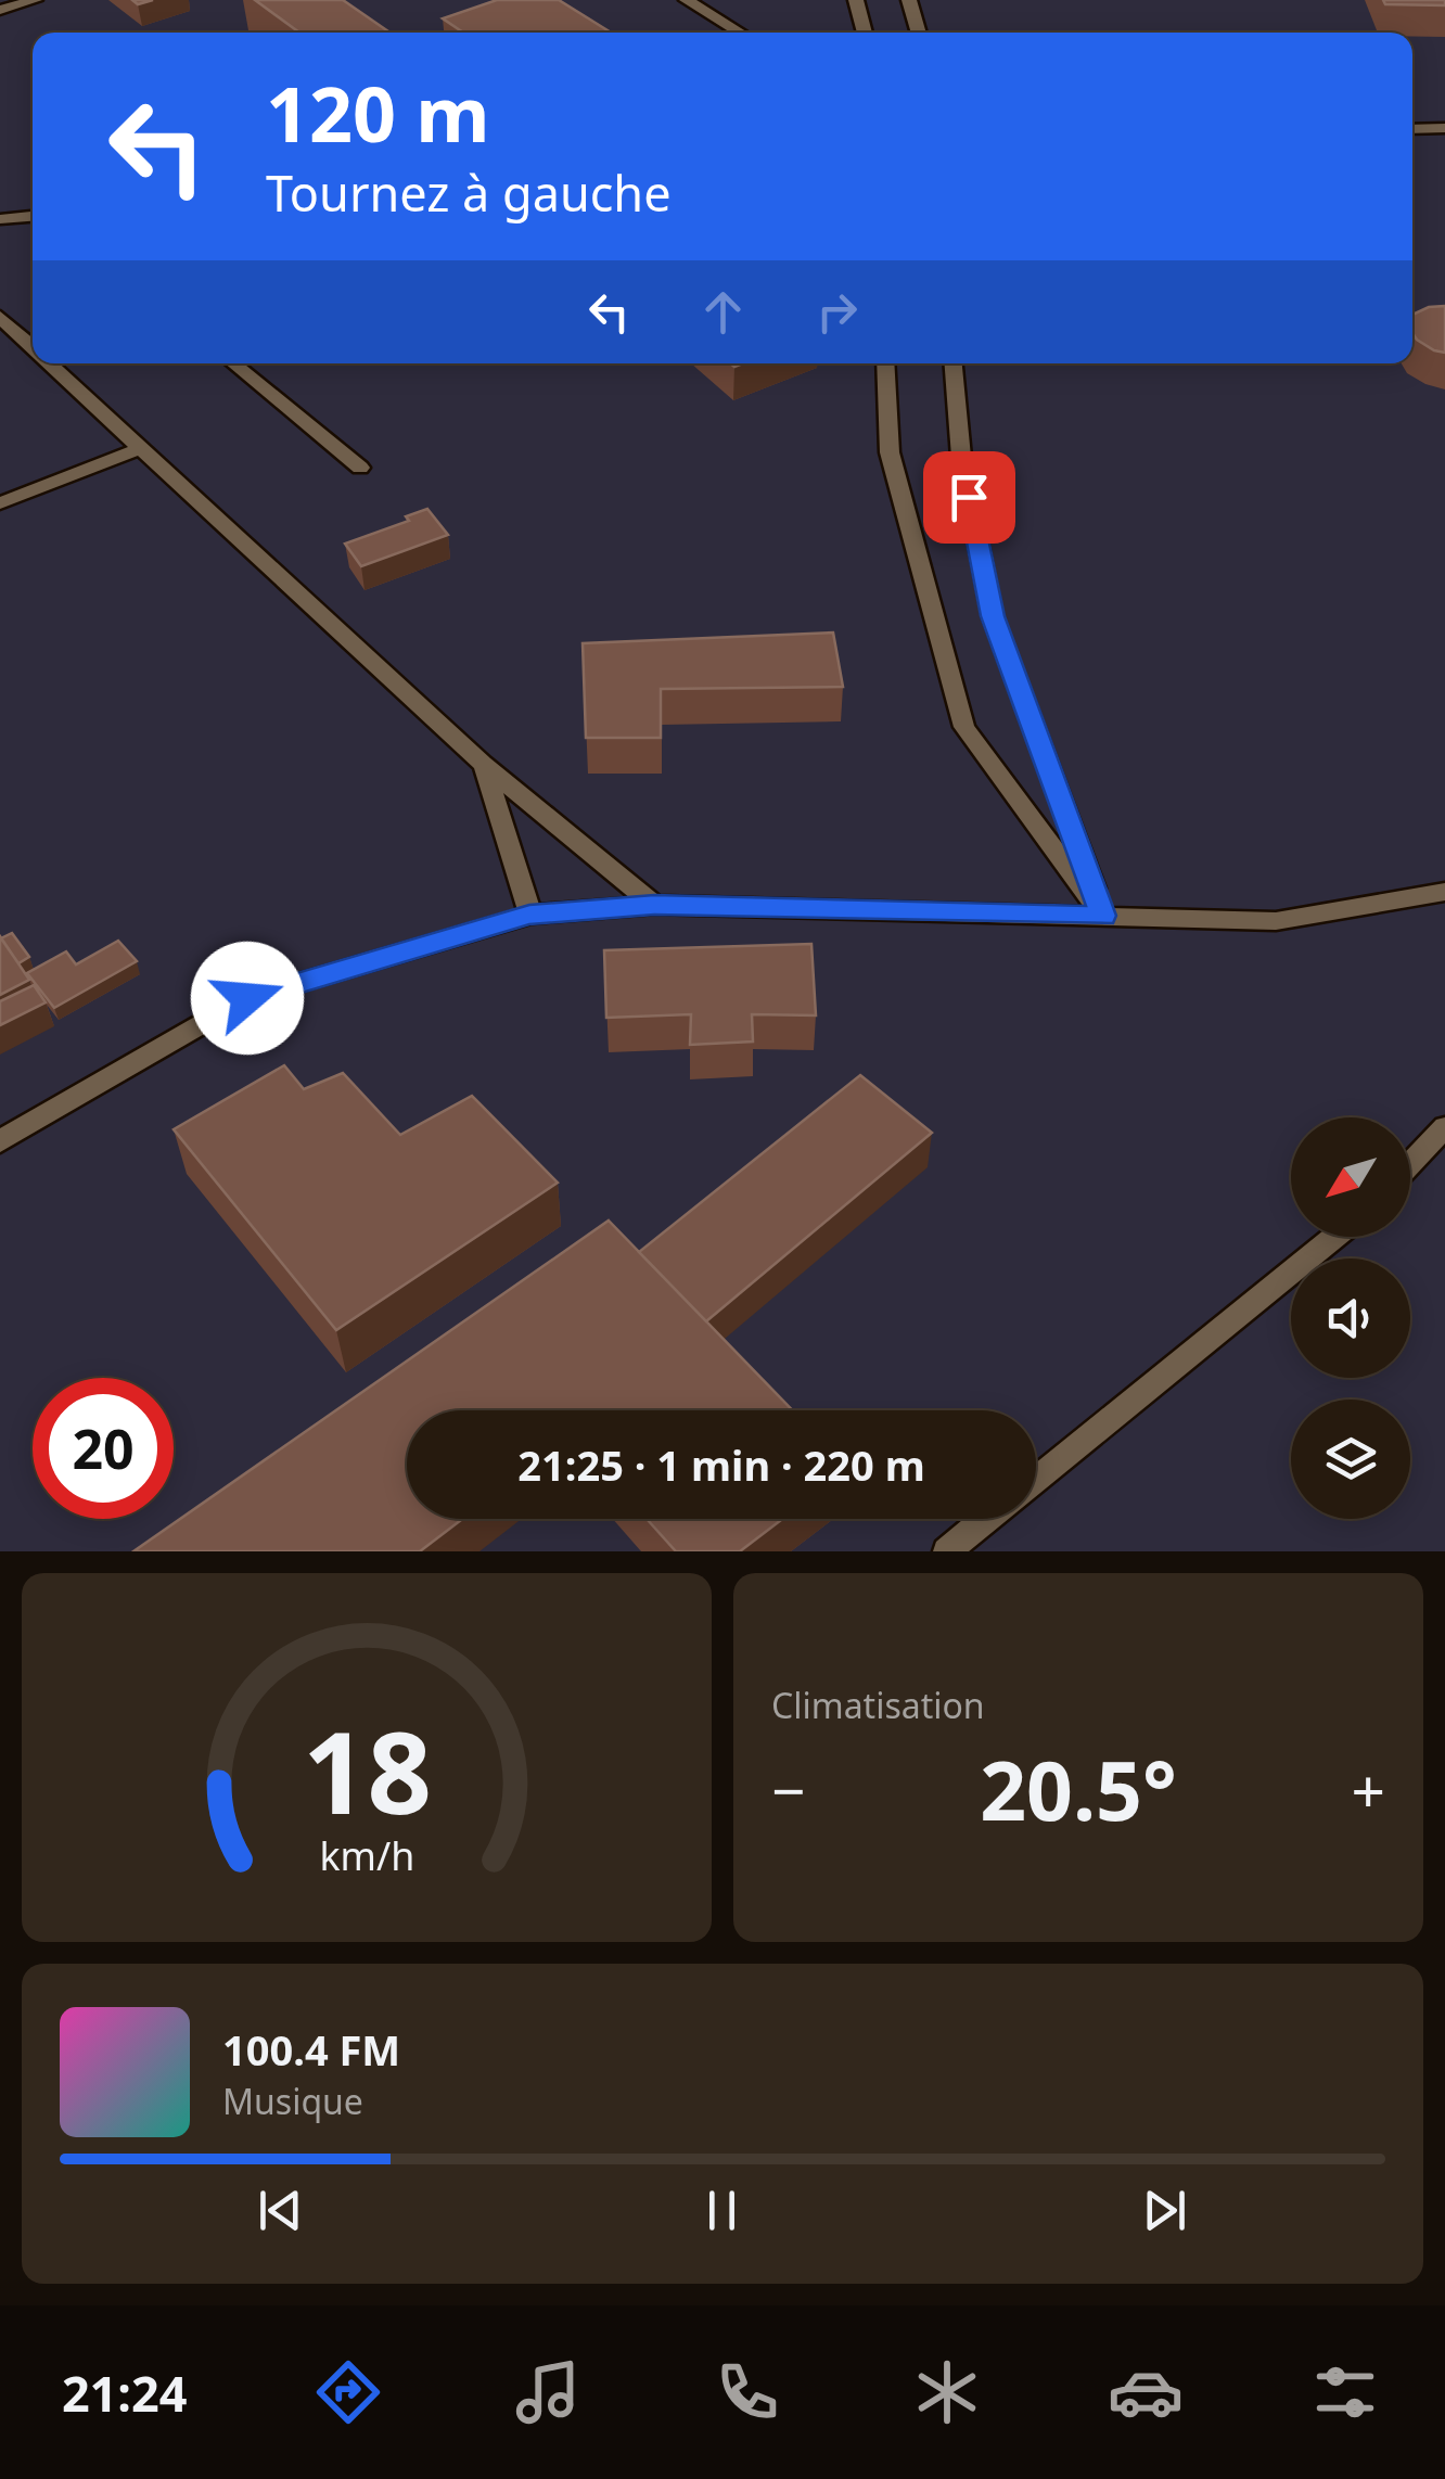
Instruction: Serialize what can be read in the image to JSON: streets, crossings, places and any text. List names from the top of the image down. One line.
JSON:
{"north":"bottom left","page":{"turn":["120 m","Tournez à gauche"],"limit":"20","trip":"21:25 · 1 min · 220 m","tile":"Climatisation","heat":["−","20.5°","+"],"song":["100.4 FM","Musique"],"tabs":"21:24","gauge":["18","km/h"]}}
